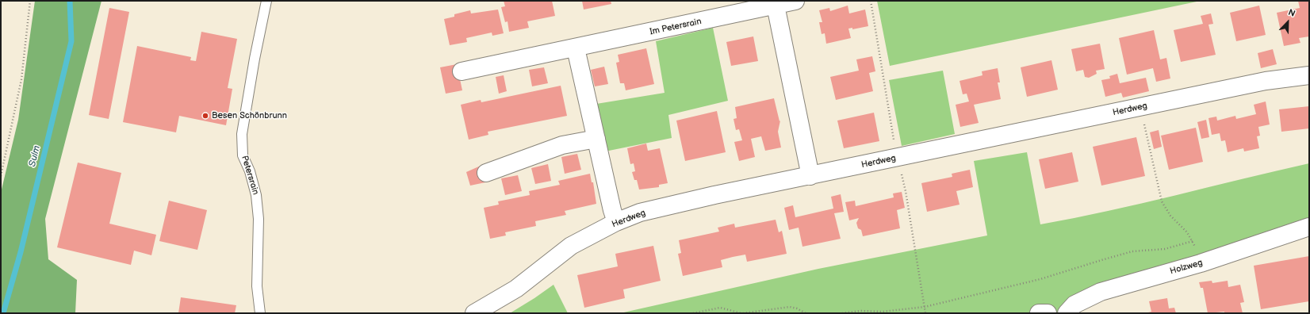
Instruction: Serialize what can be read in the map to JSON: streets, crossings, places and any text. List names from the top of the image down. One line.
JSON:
{"streets":{"street":["Im Petersrain","Herdweg","Holzweg"],"lane":["Petersrain"]},"water":["Sulm"],"places":["Besen Schönbrunn"],"north":"top right"}
